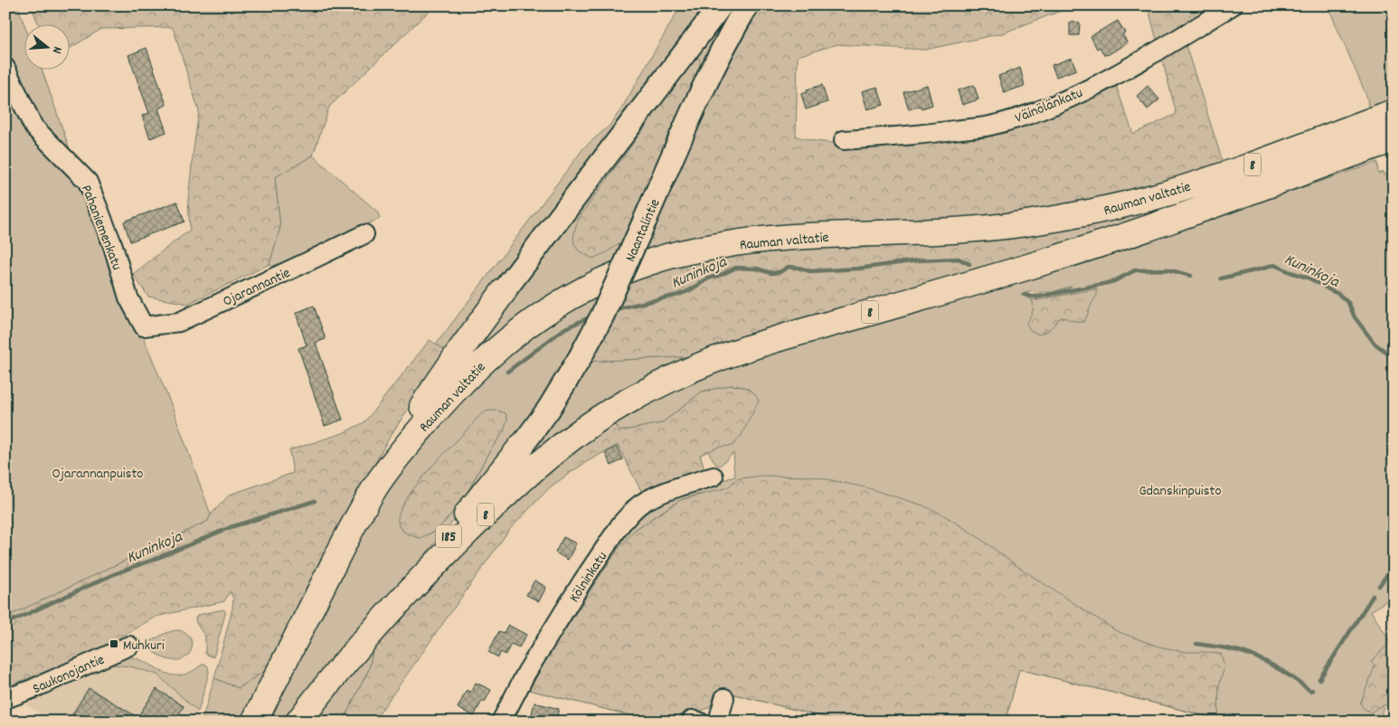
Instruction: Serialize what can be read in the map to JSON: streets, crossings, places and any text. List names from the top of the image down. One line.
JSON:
{"streets":{"highway":["8","Rauman valtatie","185"],"main road":["Naantalintie"],"street":["Väinölänkatu","Pahaniemenkatu","Ojarannantie","Kölninkatu","Saukonojantie"]},"crossings":[["Rauman valtatie","185"],["Pahaniemenkatu","Ojarannantie"],["Naantalintie","185"]],"water":["Kuninkoja"],"parks":["Ojarannanpuisto","Gdanskinpuisto"],"places":{"transit":["Muhkuri"]},"north":"right"}
